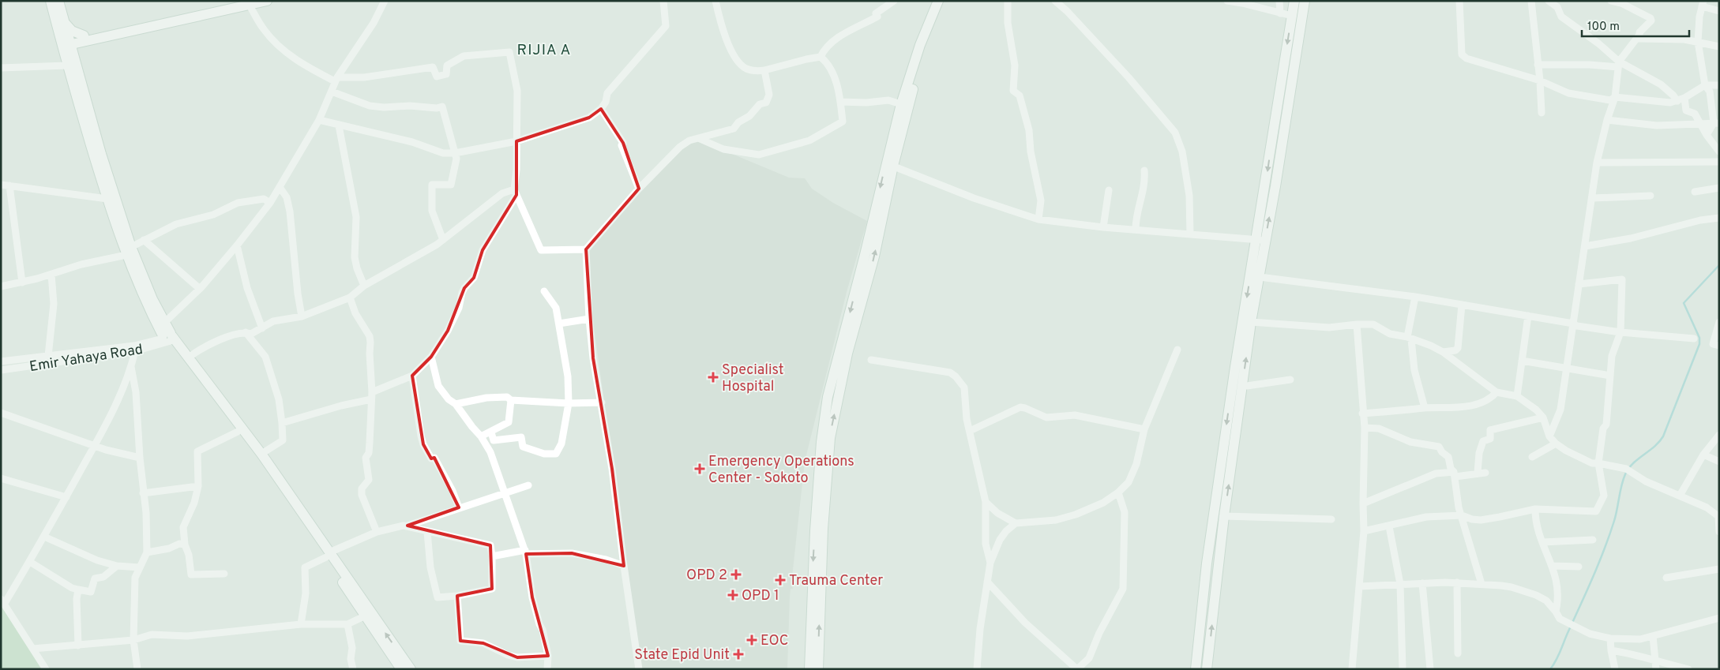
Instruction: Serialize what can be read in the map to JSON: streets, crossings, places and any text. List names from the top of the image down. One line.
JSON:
{"streets":{"street":["Emir Yahaya Road"]},"districts":["RIJIA A"],"places":{"health":["Specialist Hospital","Emergency Operations Center - Sokoto","OPD 2","Trauma Center","OPD 1","EOC","State Epid Unit"]},"scale_bar":"100 m"}
